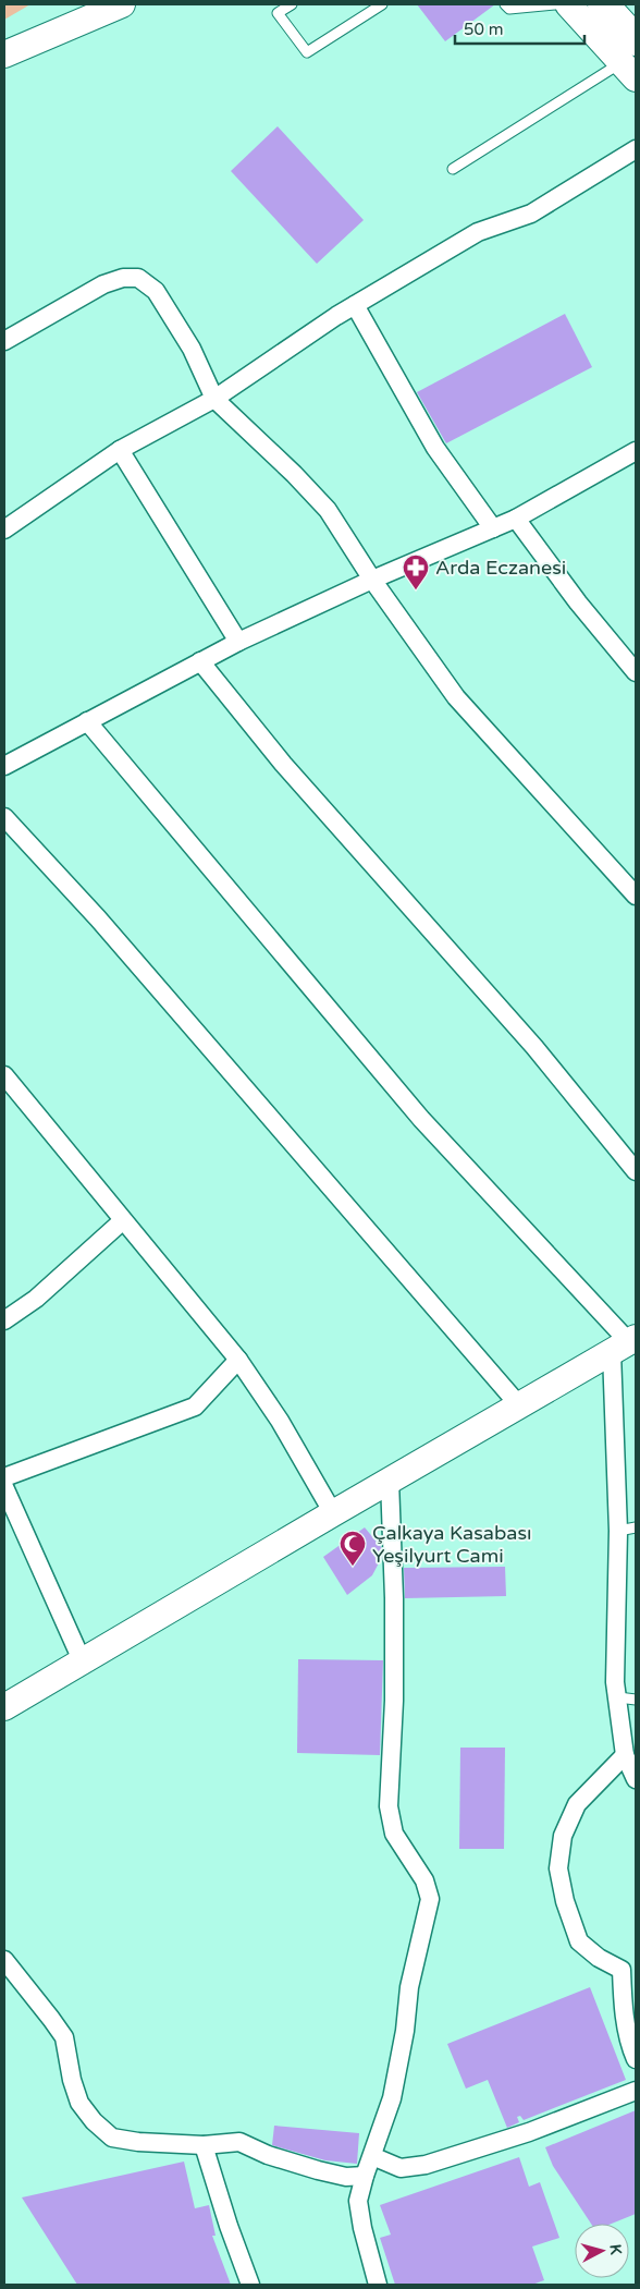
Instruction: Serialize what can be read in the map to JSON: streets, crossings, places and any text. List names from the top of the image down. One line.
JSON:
{"places":{"pharmacy":["Arda Eczanesi"],"mosque":["Çalkaya Kasabası Yeşilyurt Cami"]},"scale_bar":"50 m","north":"right"}
